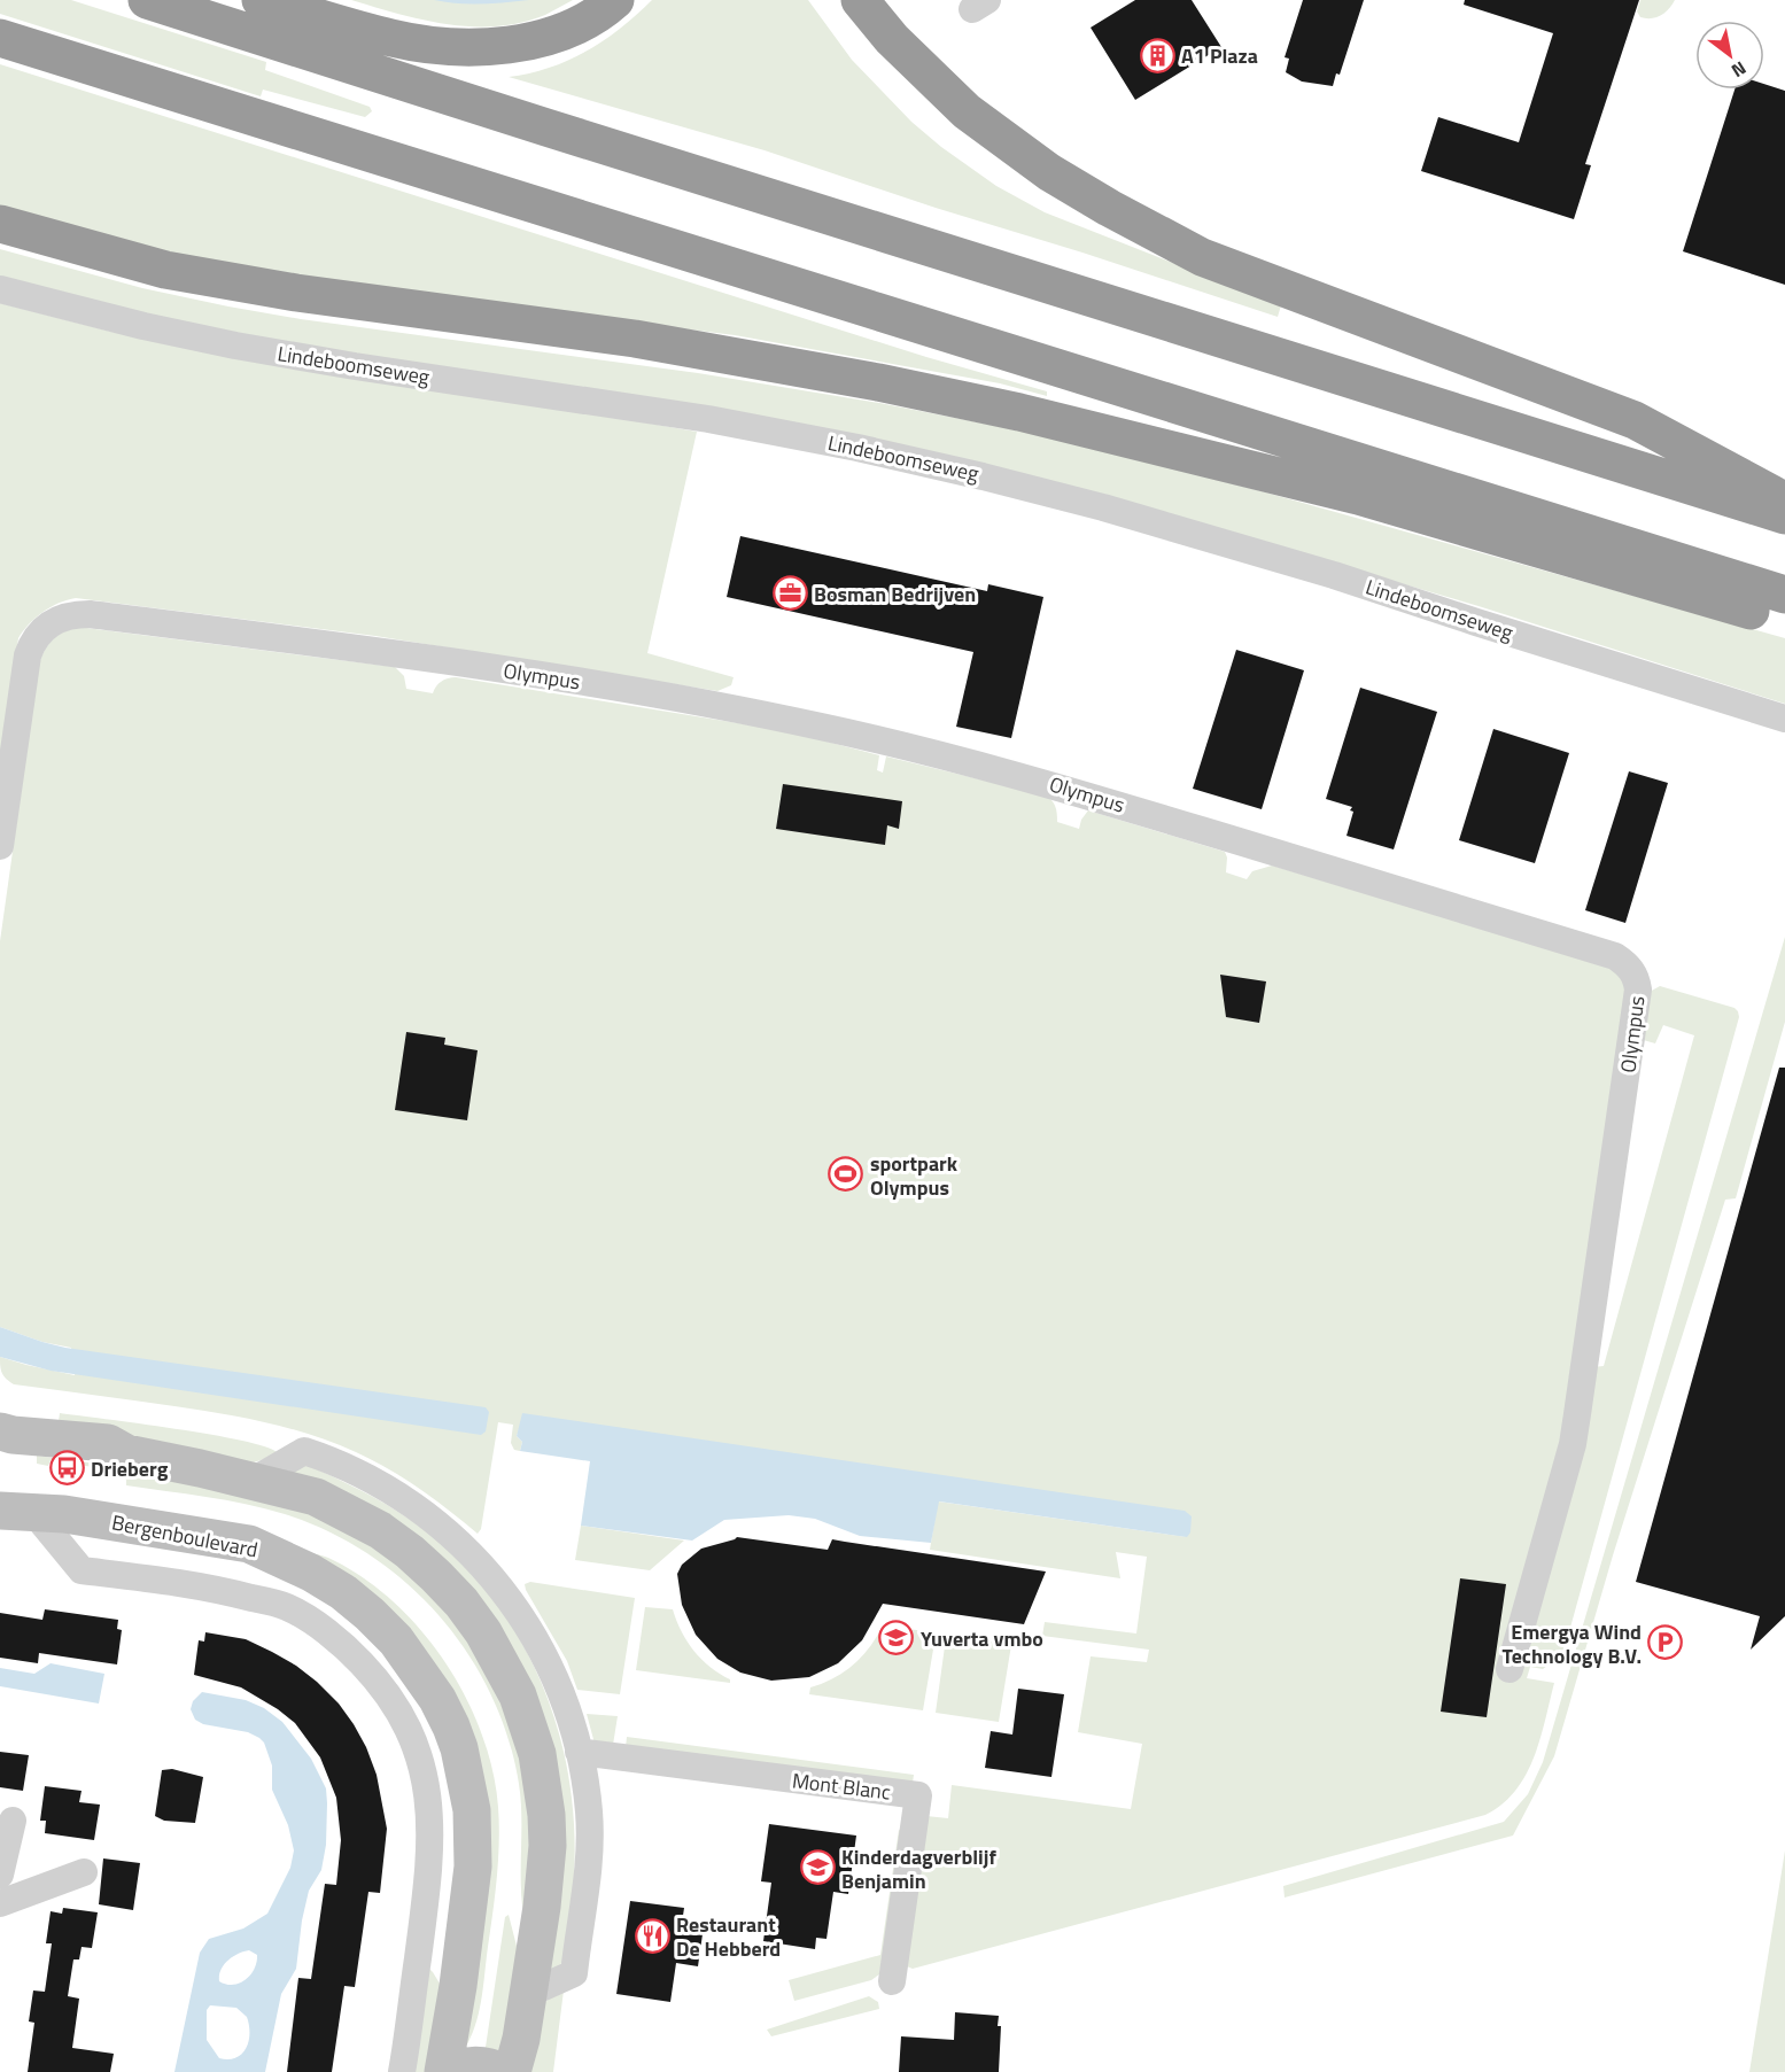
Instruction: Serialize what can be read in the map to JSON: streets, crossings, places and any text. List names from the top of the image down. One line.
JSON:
{"streets":{"main road":["Bergenboulevard"],"street":["Lindeboomseweg","Olympus","Mont Blanc"]},"places":{"building":["A1 Plaza"],"office":["Bosman Bedrijven"],"sports":["sportpark Olympus"],"bus stop":["Drieberg"],"school or university":["Yuverta vmbo","Kinderdagverblijf Benjamin"],"parking":["Emergya Wind Technology B.V."],"restaurant":["Restaurant De Hebberd"]},"north":"bottom right"}
